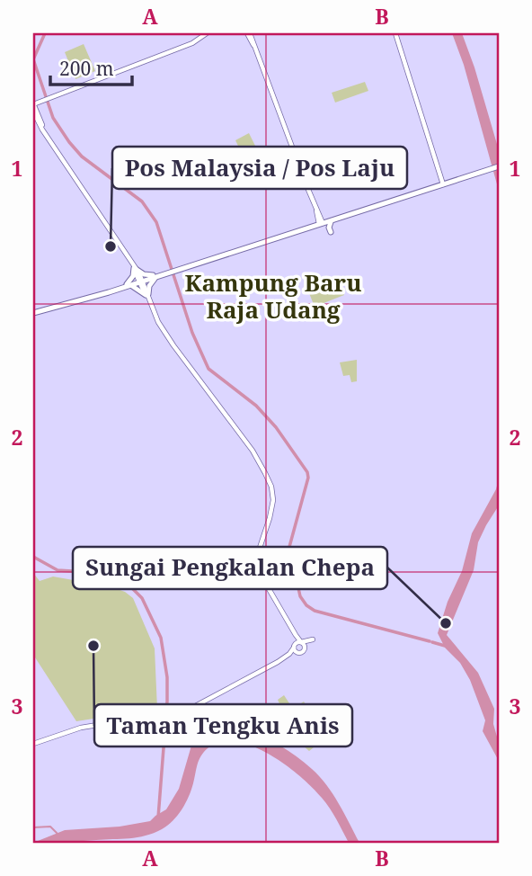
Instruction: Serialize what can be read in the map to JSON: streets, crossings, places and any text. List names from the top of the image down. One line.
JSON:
{"districts":["Kampung Baru Raja Udang"],"places":["Pos Malaysia / Pos Laju","Sungai Pengkalan Chepa","Taman Tengku Anis"],"scale_bar":"200 m","grid":{"columns":["A","B"],"rows":["1","2","3"]}}
